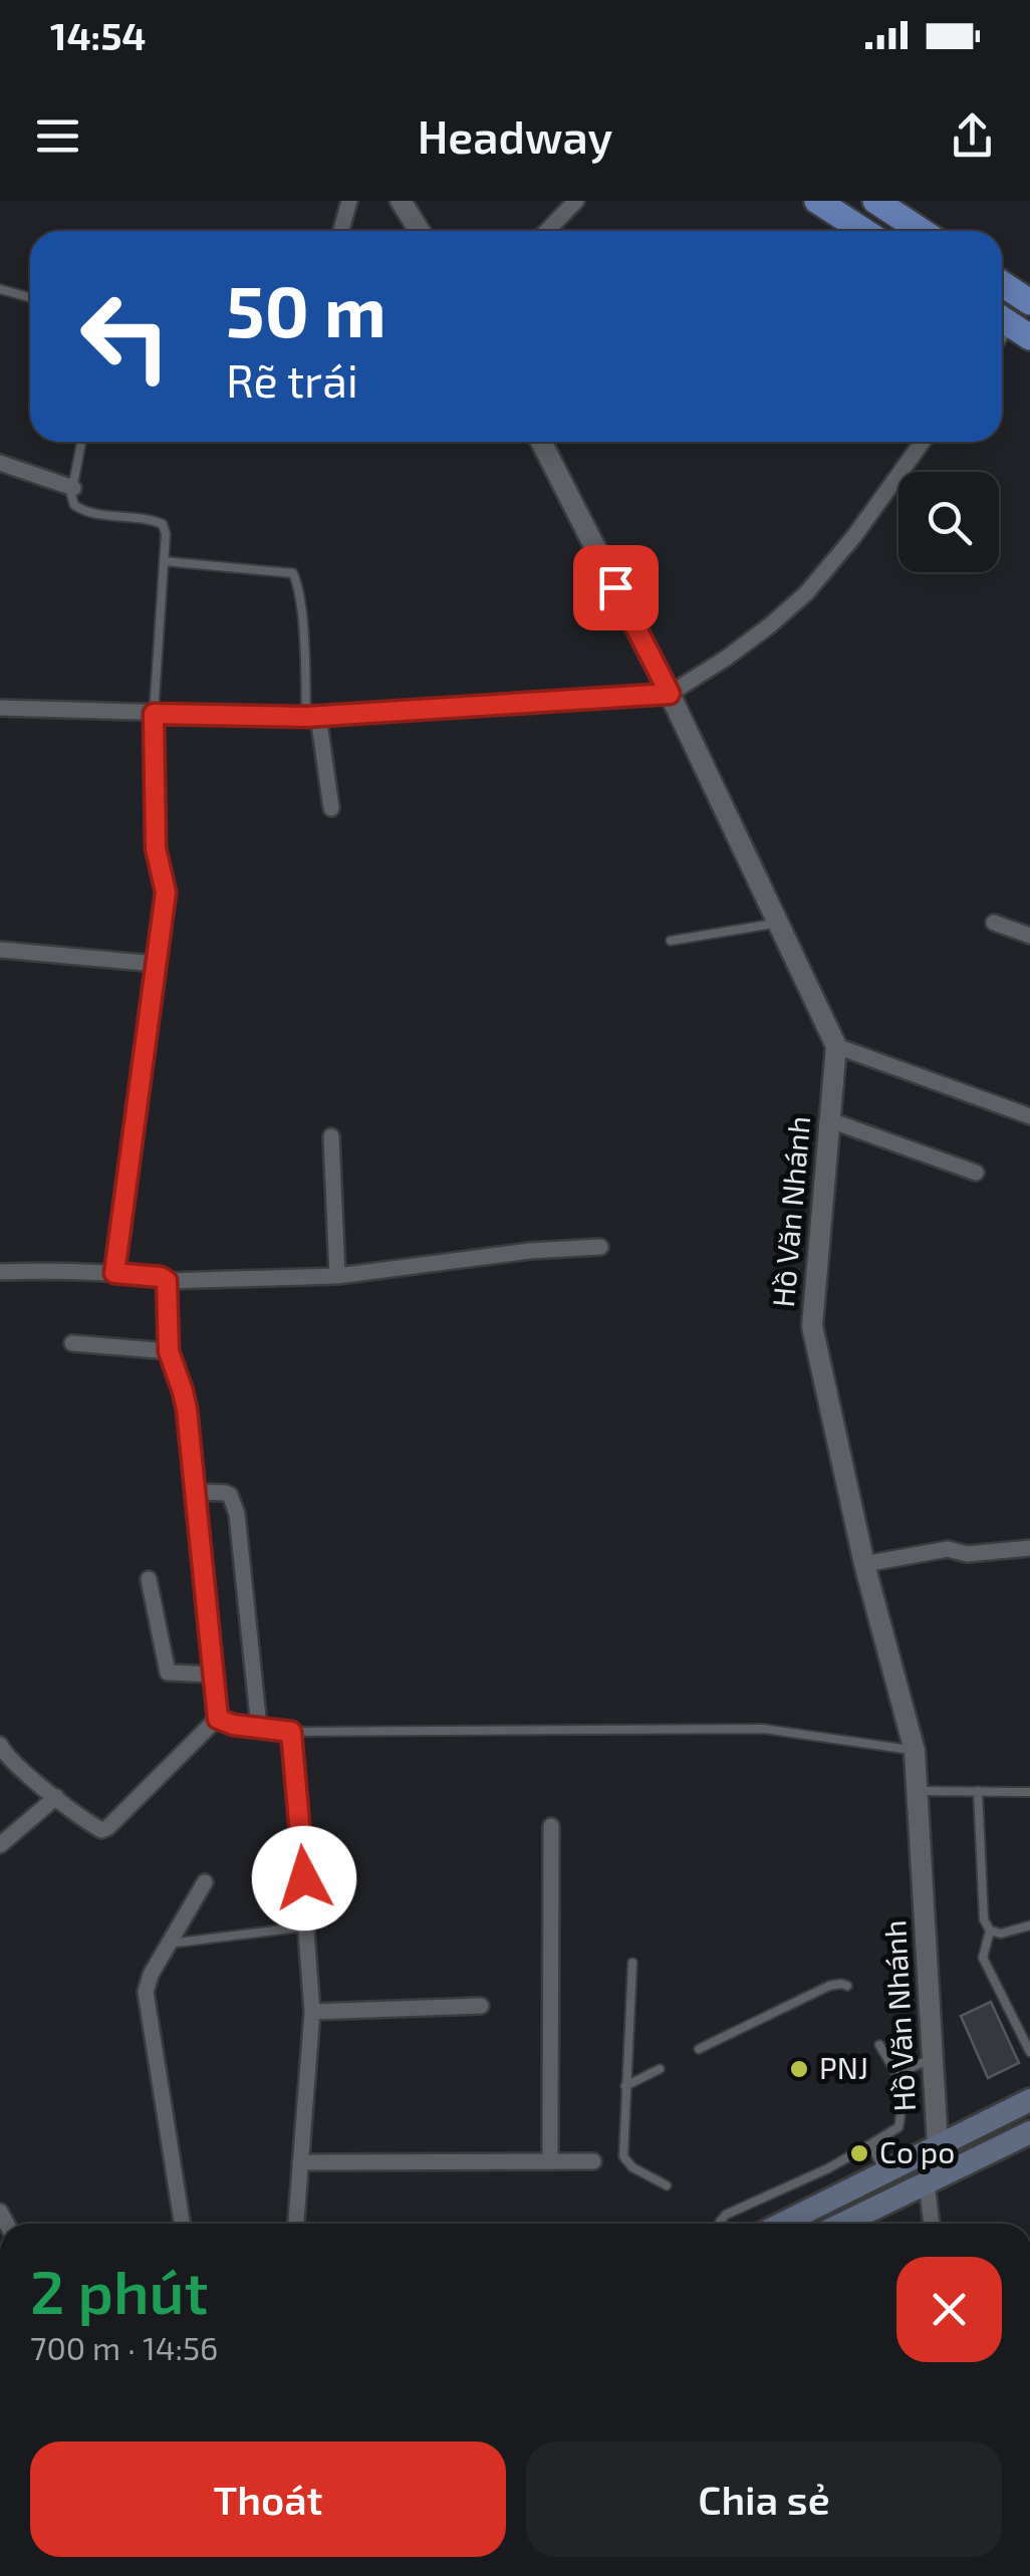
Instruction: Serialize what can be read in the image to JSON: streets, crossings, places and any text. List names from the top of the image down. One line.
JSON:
{"streets":{"street":["Hồ Văn Nhánh"]},"places":["PNJ","Co po"],"page":{"status":"14:54","header":"Headway","turn":["50 m","Rẽ trái"],"heading":["2 phút","700 m · 14:56"],"buttons":["Thoát","Chia sẻ"]}}
